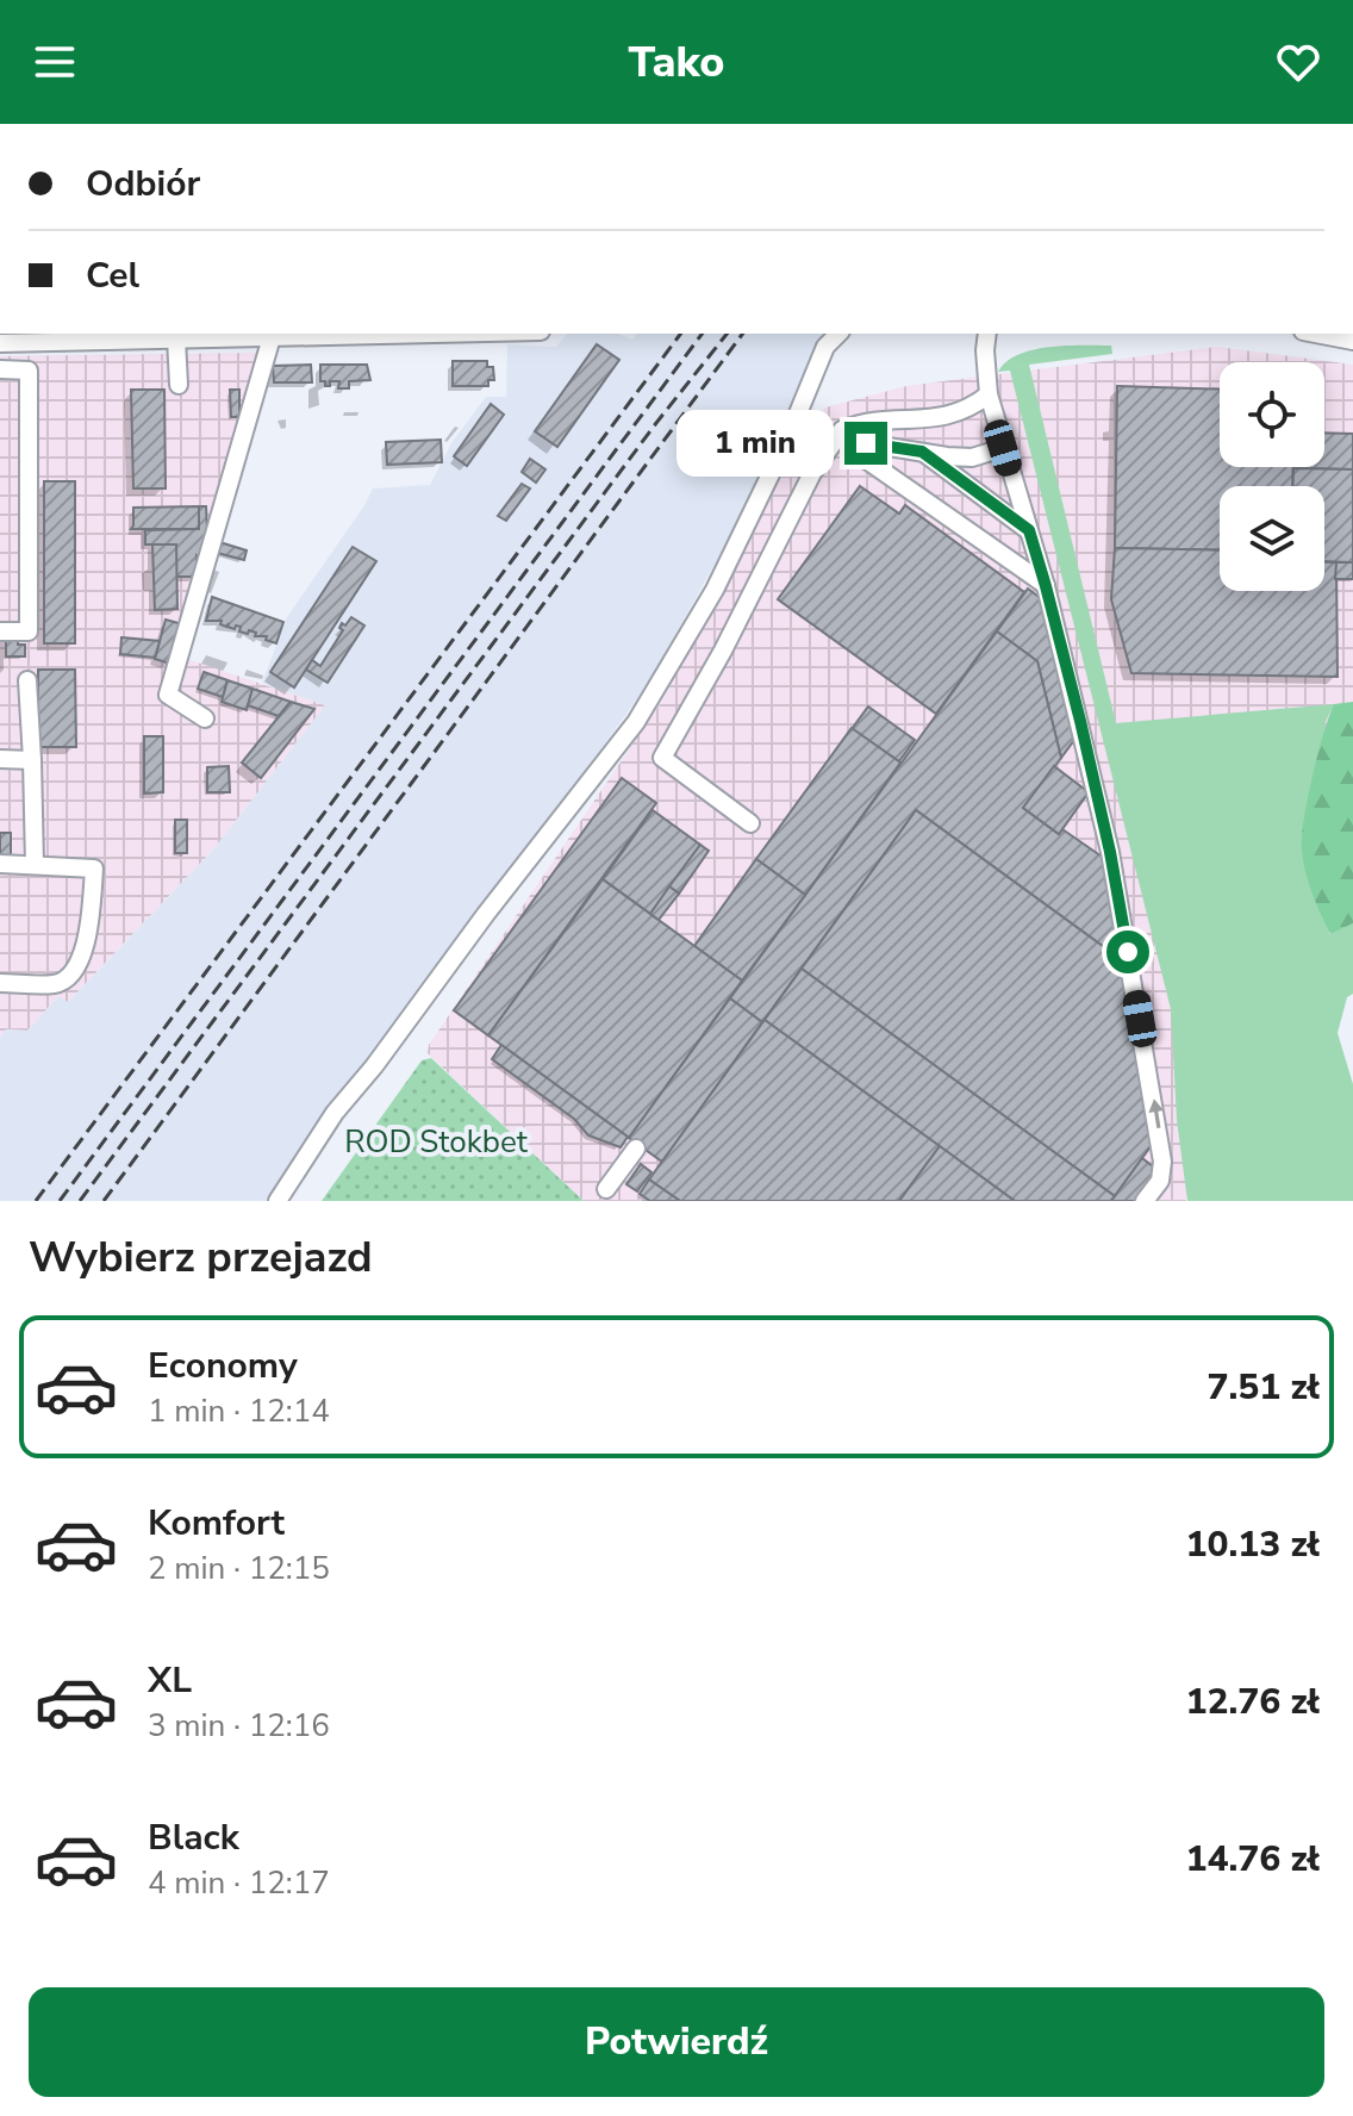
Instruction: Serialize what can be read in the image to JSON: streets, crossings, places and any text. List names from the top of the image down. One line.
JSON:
{"parks":["ROD Stokbet"],"page":{"header":"Tako","banner":["Odbiór","Cel"],"bubble":"1 min","heading":"Wybierz przejazd","list":[{"name":"Economy","note":"1 min · 12:14","value":"7.51 zł"},{"name":"Komfort","note":"2 min · 12:15","value":"10.13 zł"},{"name":"XL","note":"3 min · 12:16","value":"12.76 zł"},{"name":"Black","note":"4 min · 12:17","value":"14.76 zł"}],"buttons":"Potwierdź"}}
